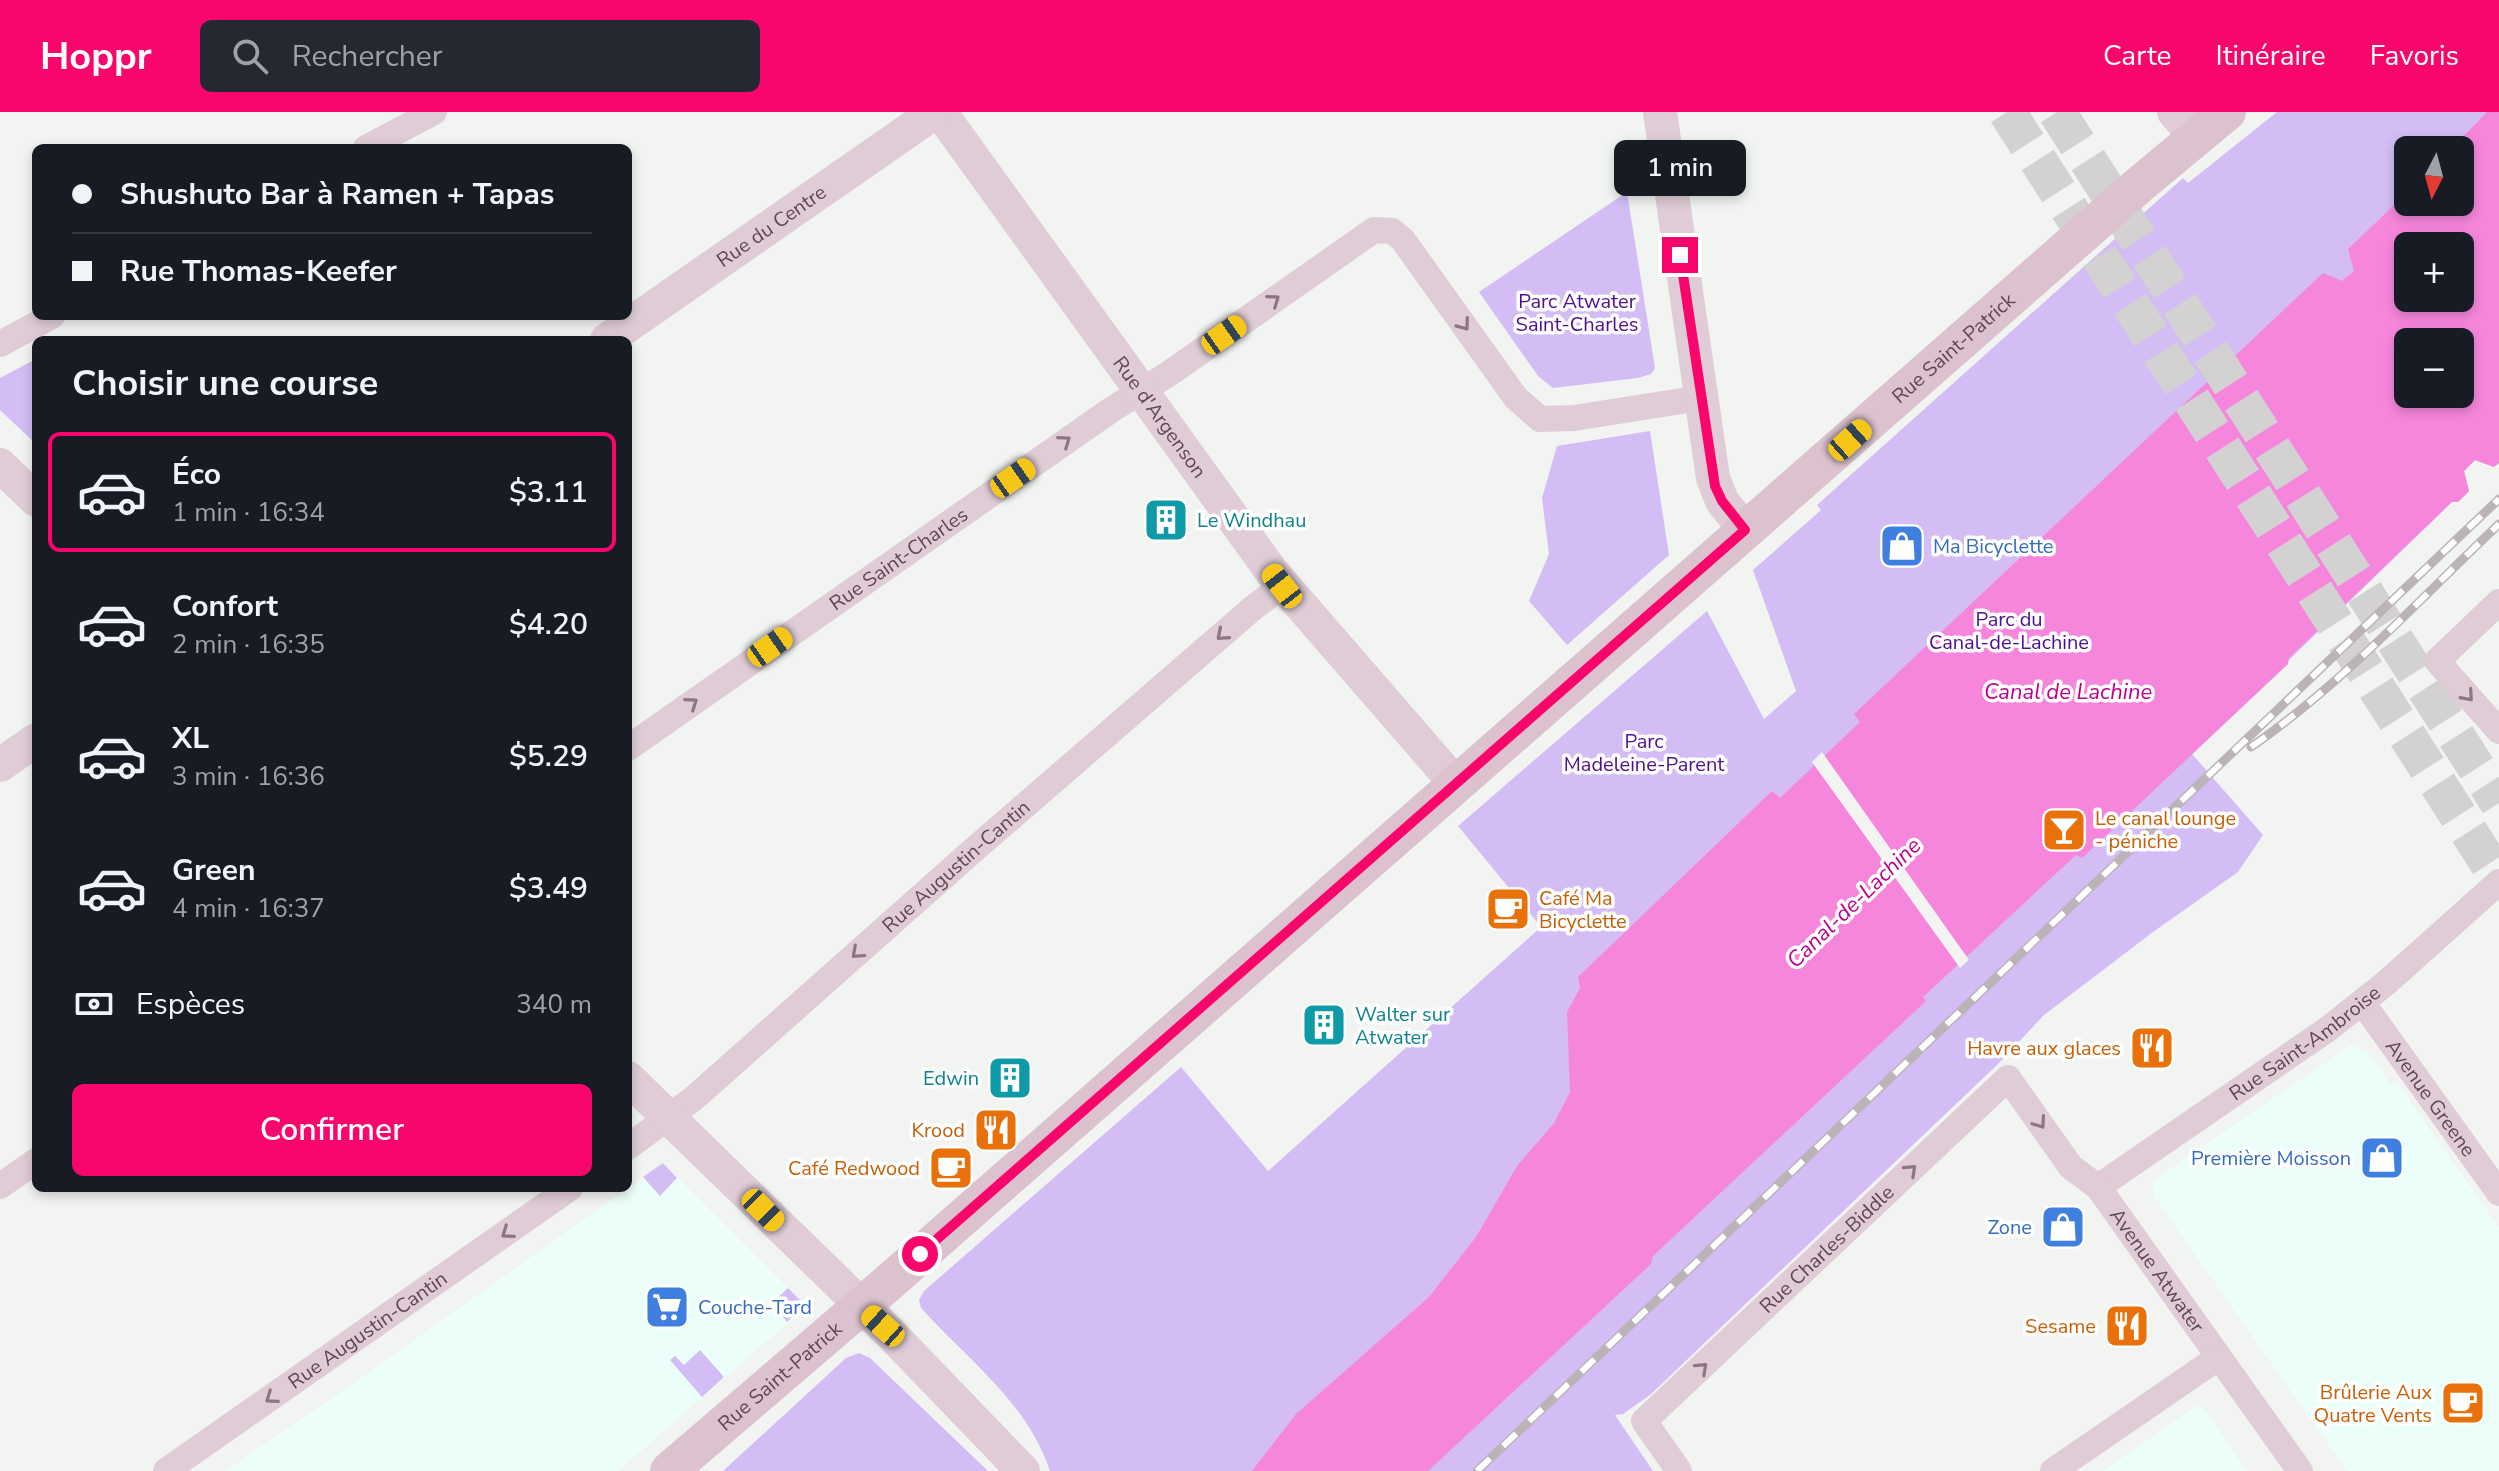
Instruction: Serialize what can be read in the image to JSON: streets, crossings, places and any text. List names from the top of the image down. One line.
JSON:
{"streets":{"main road":["Rue Saint-Patrick"],"street":["Rue du Centre","Rue d'Argenson","Rue Saint-Charles","Rue Augustin-Cantin","Rue Saint-Ambroise","Avenue Greene","Rue Charles-Biddle","Avenue Atwater"]},"crossings":[["Rue du Centre","Rue d'Argenson"],["Rue Saint-Patrick","Rue d'Argenson"],["Rue d'Argenson","Rue Saint-Charles"],["Rue d'Argenson","Rue Augustin-Cantin"],["Rue Saint-Ambroise","Avenue Greene"],["Rue Saint-Ambroise","Avenue Atwater"],["Rue Charles-Biddle","Avenue Atwater"]],"one_way":["Rue Saint-Charles","Rue Augustin-Cantin","Rue Charles-Biddle"],"water":["Canal de Lachine","Canal-de-Lachine"],"parks":["Parc Atwater Saint-Charles","Parc du Canal-de-Lachine","Parc Madeleine-Parent"],"places":{"building":["Le Windhau","Walter sur Atwater","Edwin"],"shop":["Ma Bicyclette","Première Moisson","Zone"],"bar":["Le canal lounge - péniche"],"cafe":["Café Ma Bicyclette","Café Redwood","Brûlerie Aux Quatre Vents"],"restaurant":["Havre aux glaces","Krood","Sesame"],"supermarket":["Couche-Tard"]},"north":"bottom","page":{"header":"Hoppr","search":"Rechercher","nav":["Carte","Itinéraire","Favoris"],"map_buttons":["+","−"],"bubble":"1 min","banner":["Shushuto Bar à Ramen + Tapas","Rue Thomas-Keefer"],"heading":"Choisir une course","list":[{"name":"Éco","note":"1 min · 16:34","value":"$3.11"},{"name":"Confort","note":"2 min · 16:35","value":"$4.20"},{"name":"XL","note":"3 min · 16:36","value":"$5.29"},{"name":"Green","note":"4 min · 16:37","value":"$3.49"}],"pay":["Espèces","340 m"],"buttons":"Confirmer"}}
